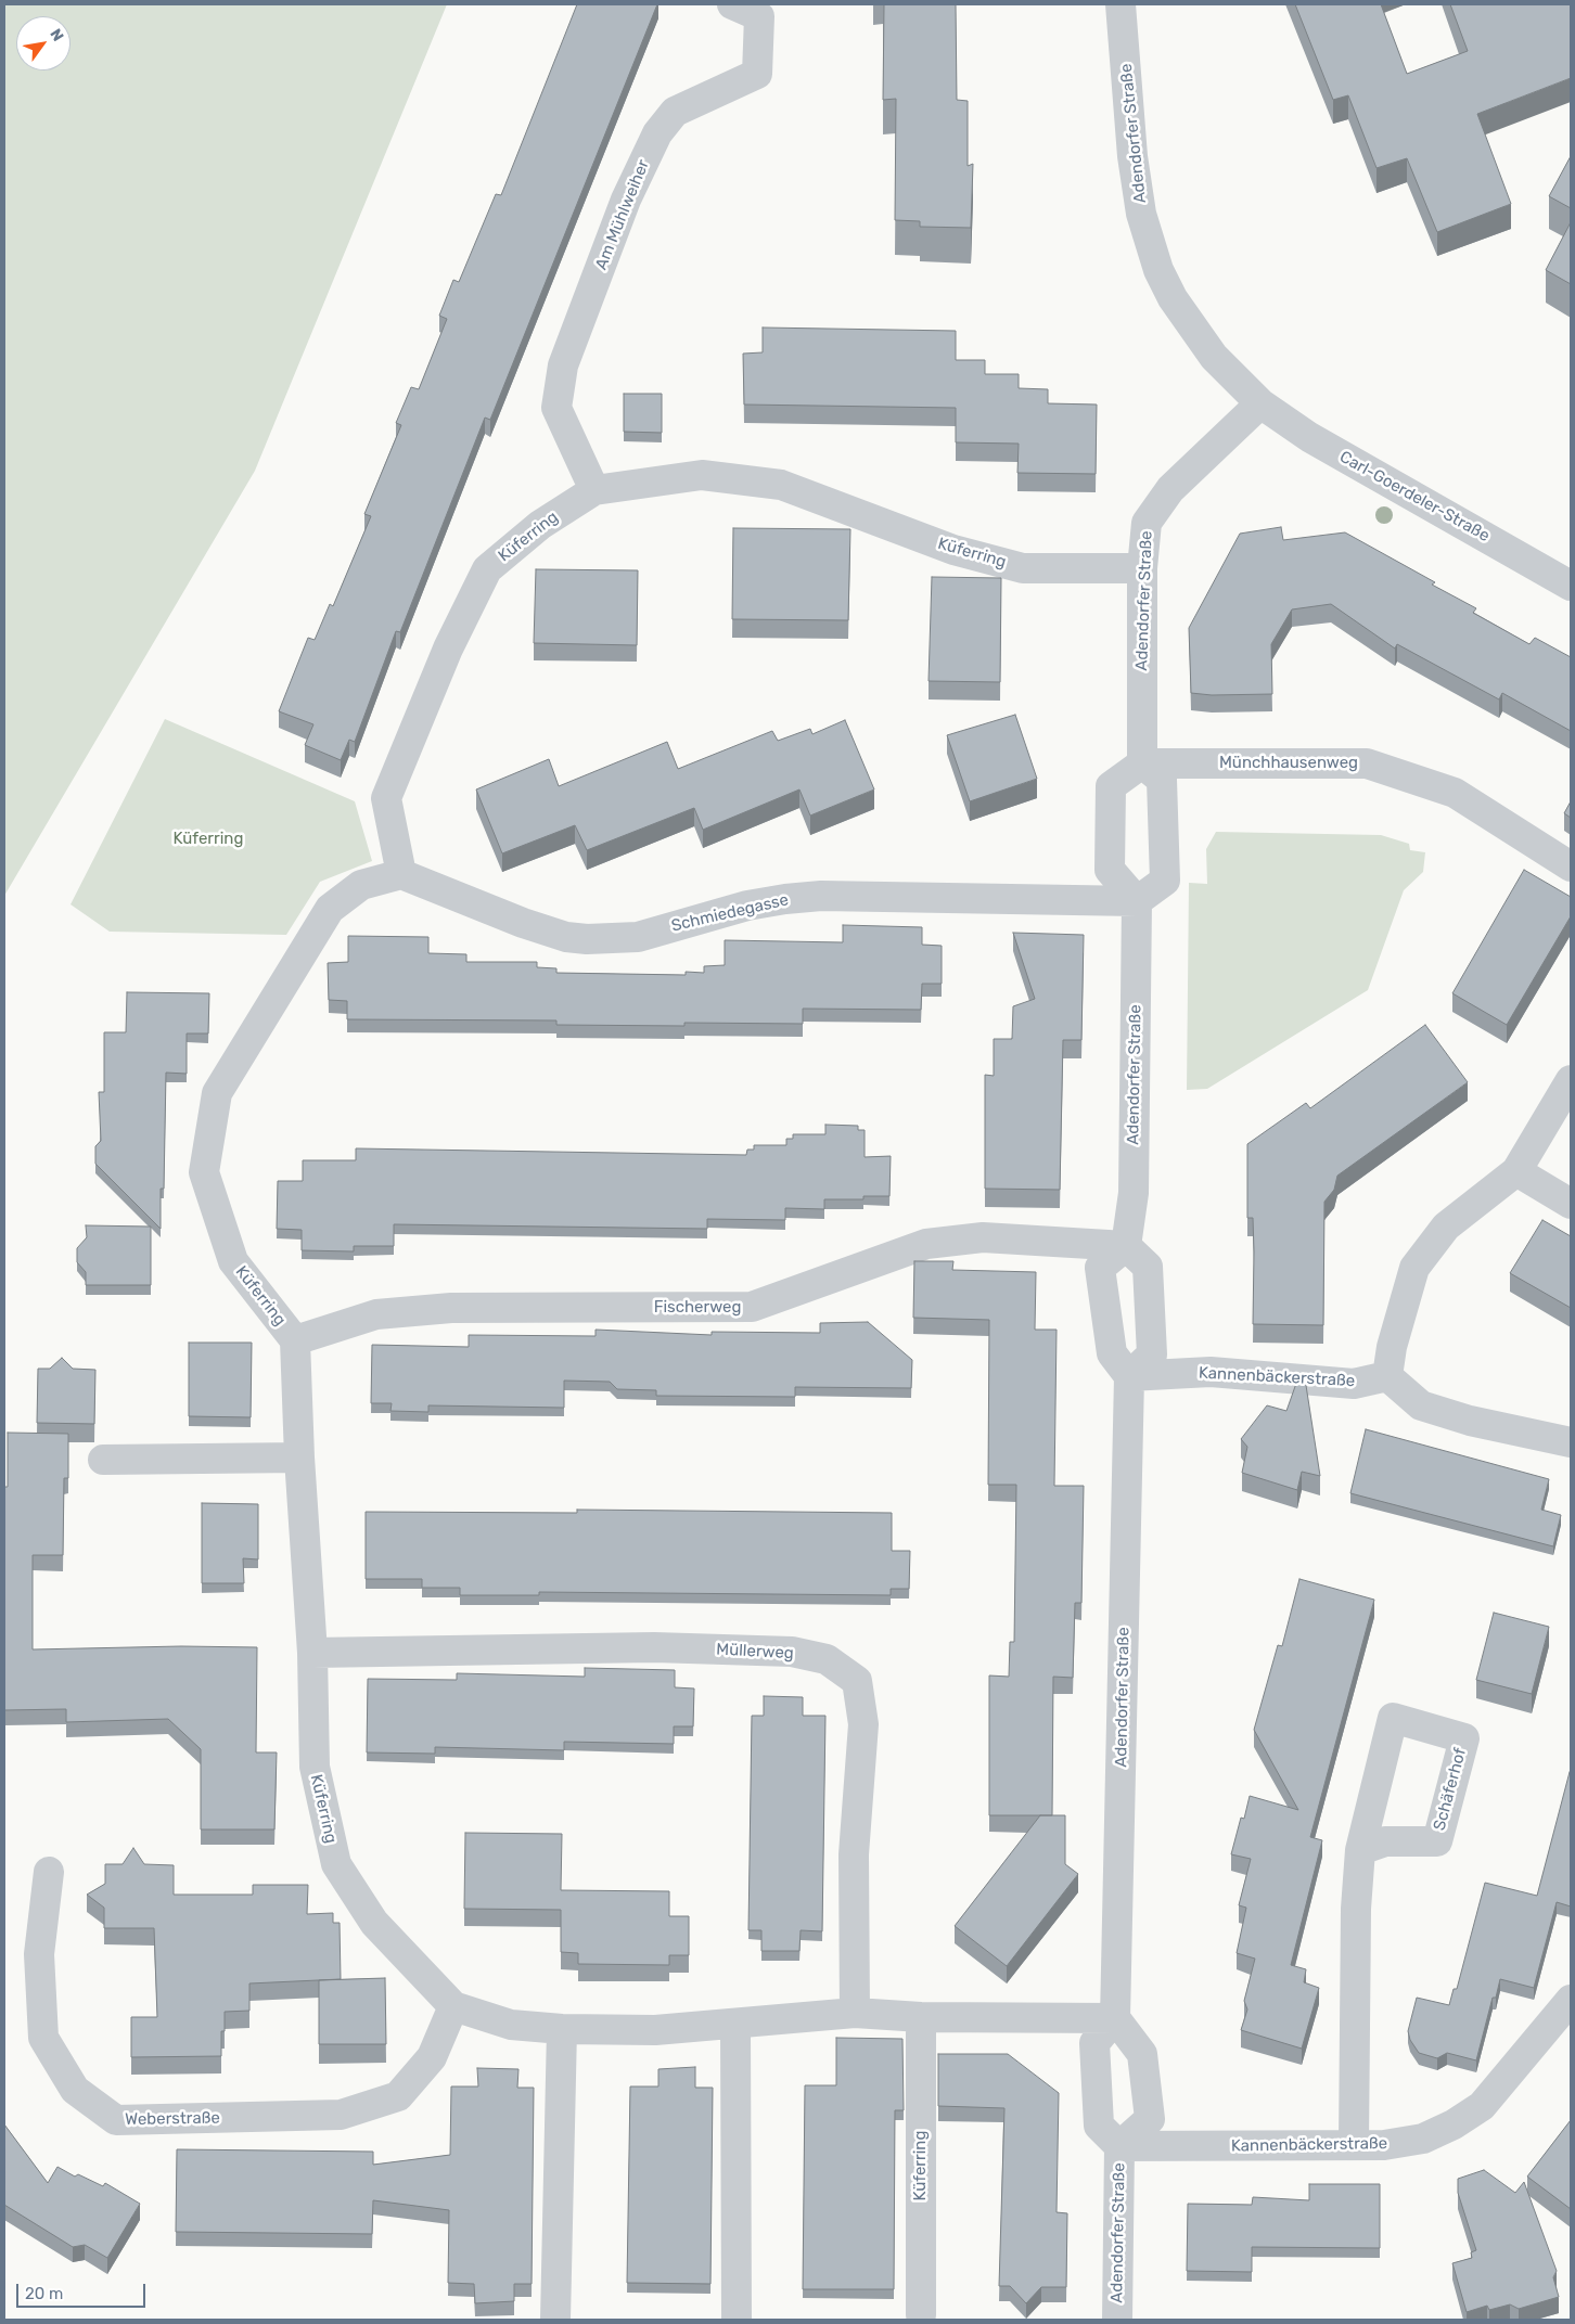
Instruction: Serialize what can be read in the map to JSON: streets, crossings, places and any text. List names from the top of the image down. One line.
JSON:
{"streets":{"street":["Adendorfer Straße","Am Mühlweiher","Carl-Goerdeler-Straße","Küferring","Münchhausenweg","Schmiedegasse","Fischerweg","Kannenbäckerstraße","Müllerweg","Schäferhof","Weberstraße"]},"crossings":[["Adendorfer Straße","Carl-Goerdeler-Straße"],["Adendorfer Straße","Küferring"],["Adendorfer Straße","Münchhausenweg"],["Adendorfer Straße","Schmiedegasse"],["Adendorfer Straße","Fischerweg"],["Adendorfer Straße","Kannenbäckerstraße"],["Am Mühlweiher","Küferring"],["Küferring","Schmiedegasse"],["Küferring","Fischerweg"],["Küferring","Müllerweg"],["Küferring","Weberstraße"],["Kannenbäckerstraße","Schäferhof"]],"parks":["Küferring"],"scale_bar":"20 m","north":"top right"}
